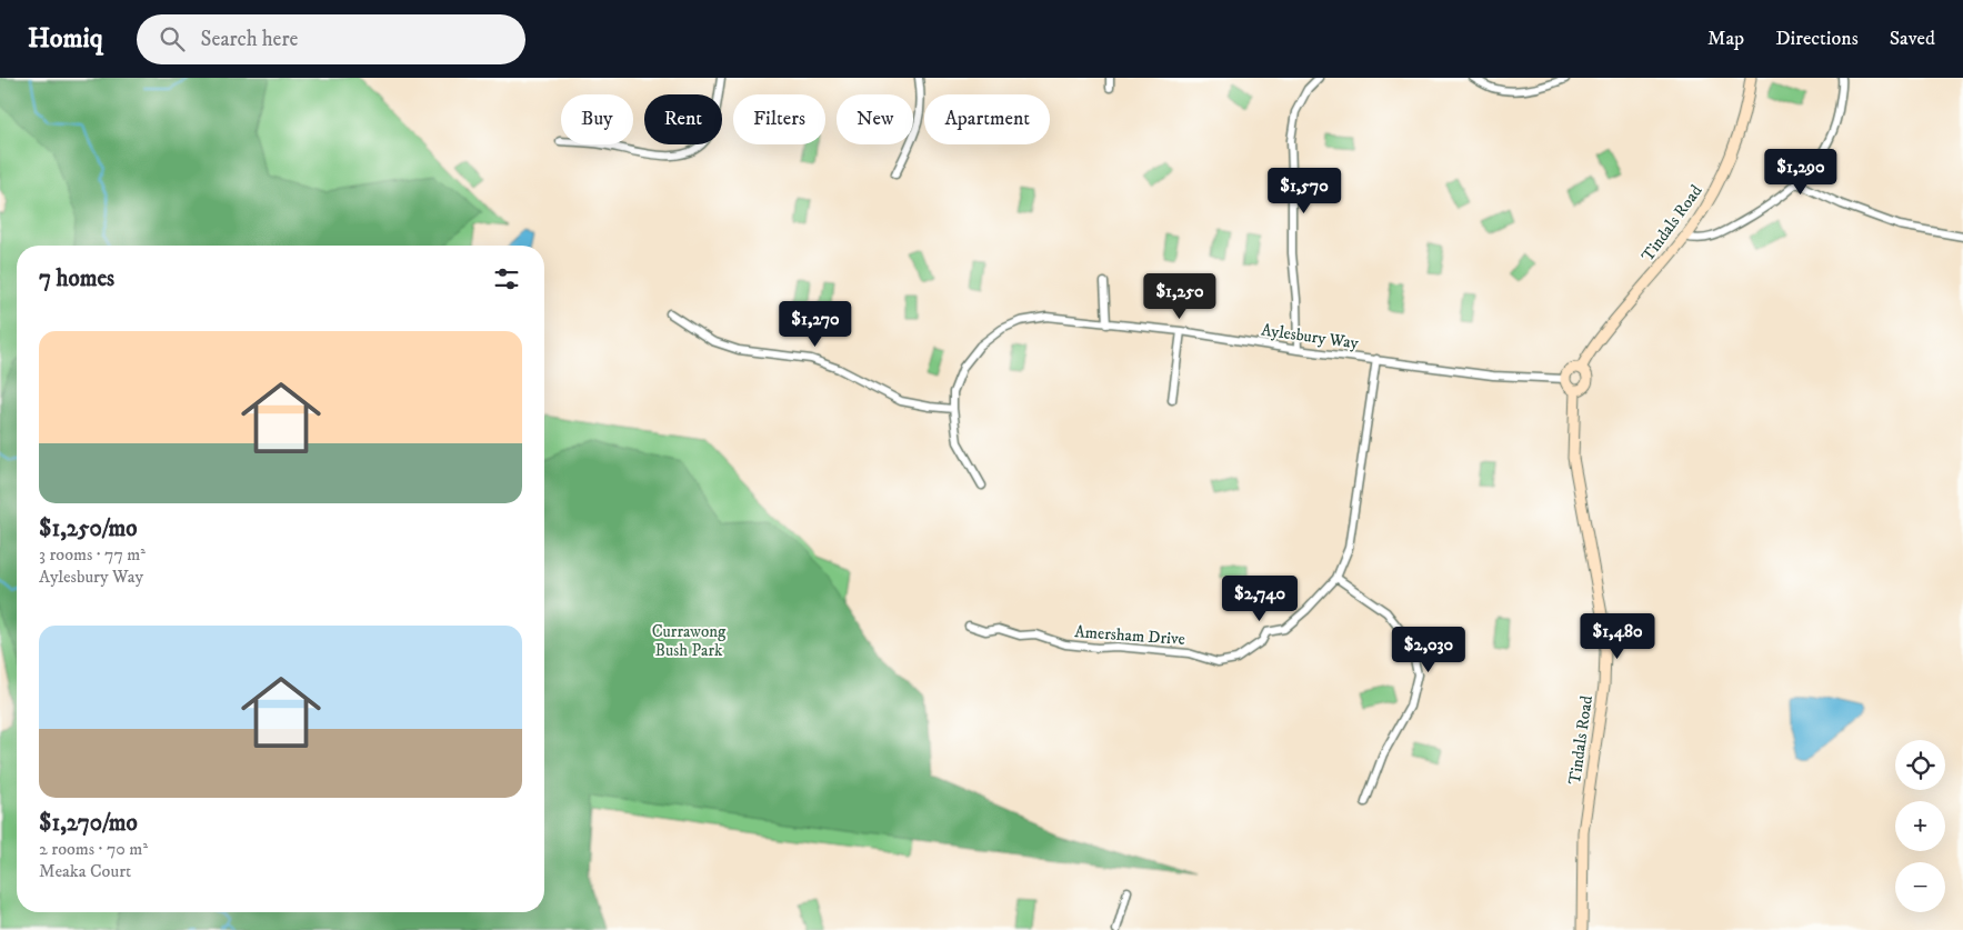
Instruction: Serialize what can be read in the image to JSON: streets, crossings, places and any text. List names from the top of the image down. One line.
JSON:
{"streets":{"main road":["Tindals Road"],"street":["Aylesbury Way","Amersham Drive"]},"crossings":[["Tindals Road","Aylesbury Way"],["Aylesbury Way","Amersham Drive"]],"parks":["Currawong Bush Park"],"page":{"header":"Homiq","search":"Search here","nav":["Map","Directions","Saved"],"chip":["Buy","Rent","Filters","New","Apartment"],"price":["$1,290","$1,570","$1,250","$1,270","$2,740","$1,480","$2,030"],"heading":"7 homes","list":[{"name":"$1,250/mo","note":"3 rooms · 77 m² · Aylesbury Way"},{"name":"$1,270/mo","note":"2 rooms · 70 m² · Meaka Court"}],"map_buttons":["+","−"]}}
